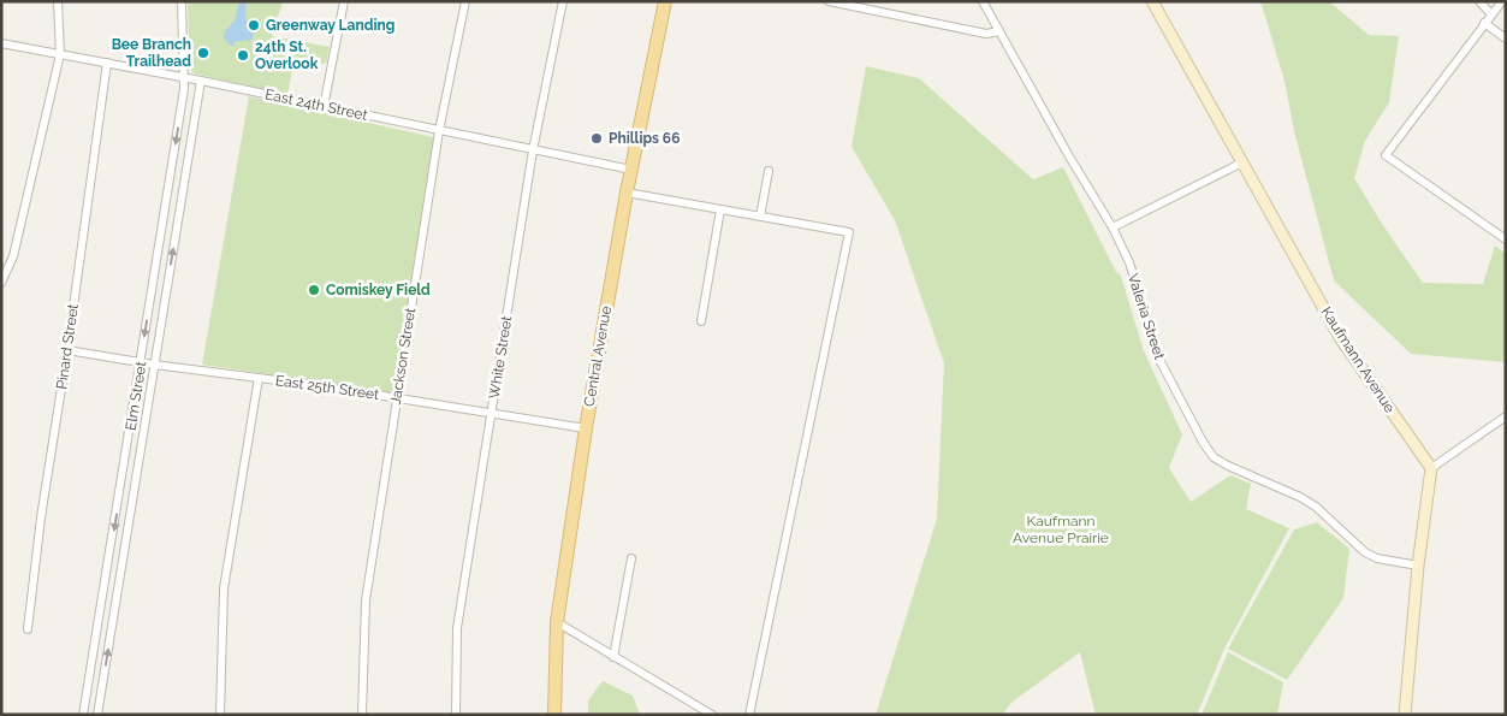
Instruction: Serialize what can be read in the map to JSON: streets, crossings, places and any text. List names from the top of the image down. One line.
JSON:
{"streets":{"main road":["Central Avenue","Kaufmann Avenue"],"street":["East 24th Street","Valeria Street","Pinard Street","Jackson Street","White Street","East 25th Street","Elm Street"]},"crossings":[["East 24th Street","Pinard Street"],["East 24th Street","Jackson Street"],["East 24th Street","Central Avenue"],["East 24th Street","White Street"],["East 24th Street","Elm Street"],["Pinard Street","East 25th Street"],["Jackson Street","East 25th Street"],["Central Avenue","East 25th Street"],["White Street","East 25th Street"],["East 25th Street","Elm Street"]],"parks":["Kaufmann Avenue Prairie"],"places":["Greenway Landing","Bee Branch Trailhead","24th St. Overlook","Phillips 66","Comiskey Field"]}
